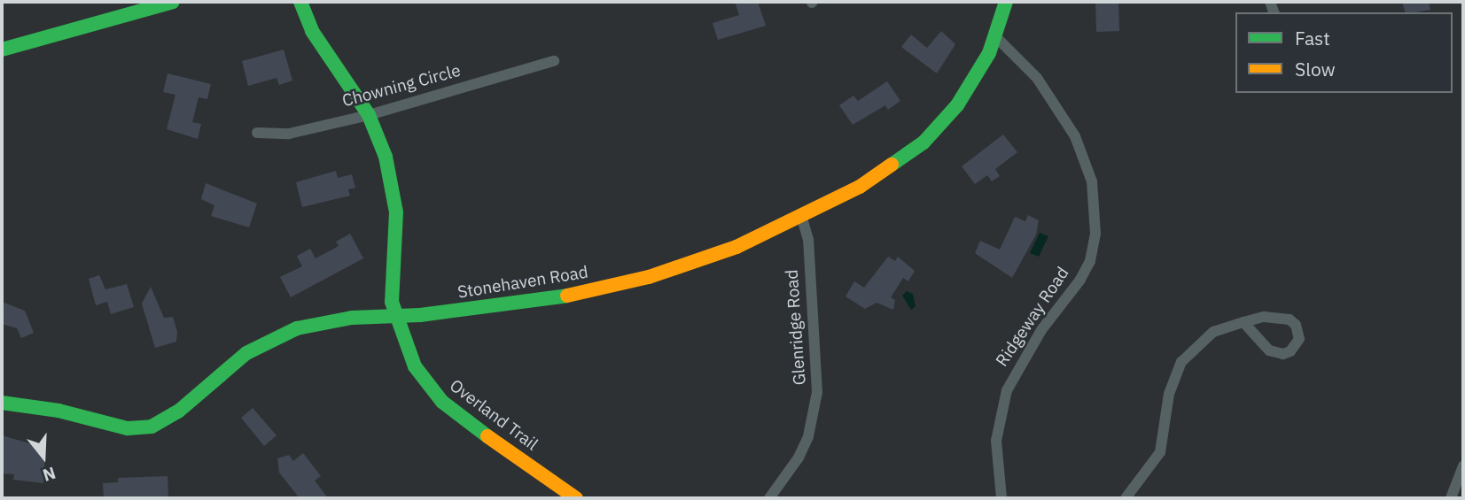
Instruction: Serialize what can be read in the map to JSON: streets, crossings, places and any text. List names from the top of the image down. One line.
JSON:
{"streets":{"street":["Chowning Circle","Stonehaven Road","Ridgeway Road","Glenridge Road","Overland Trail"]},"crossings":[["Chowning Circle","Overland Trail"],["Stonehaven Road","Ridgeway Road"],["Stonehaven Road","Glenridge Road"],["Stonehaven Road","Overland Trail"]],"legend":["Fast","Slow"],"north":"bottom"}
